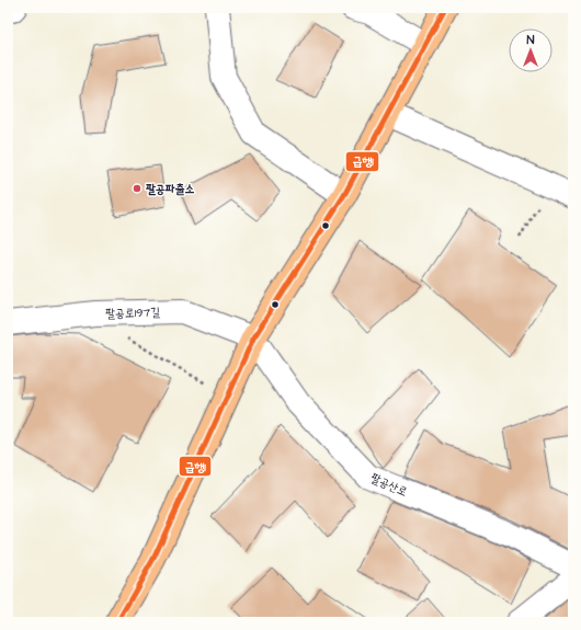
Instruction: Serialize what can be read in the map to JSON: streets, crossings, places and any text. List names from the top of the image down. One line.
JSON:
{"streets":{"street":["팔공로197길","팔공산로"]},"crossings":[["팔공로197길","팔공산로"]],"places":["팔공파출소"],"lines":["transit line 급행1"],"north":"top"}
